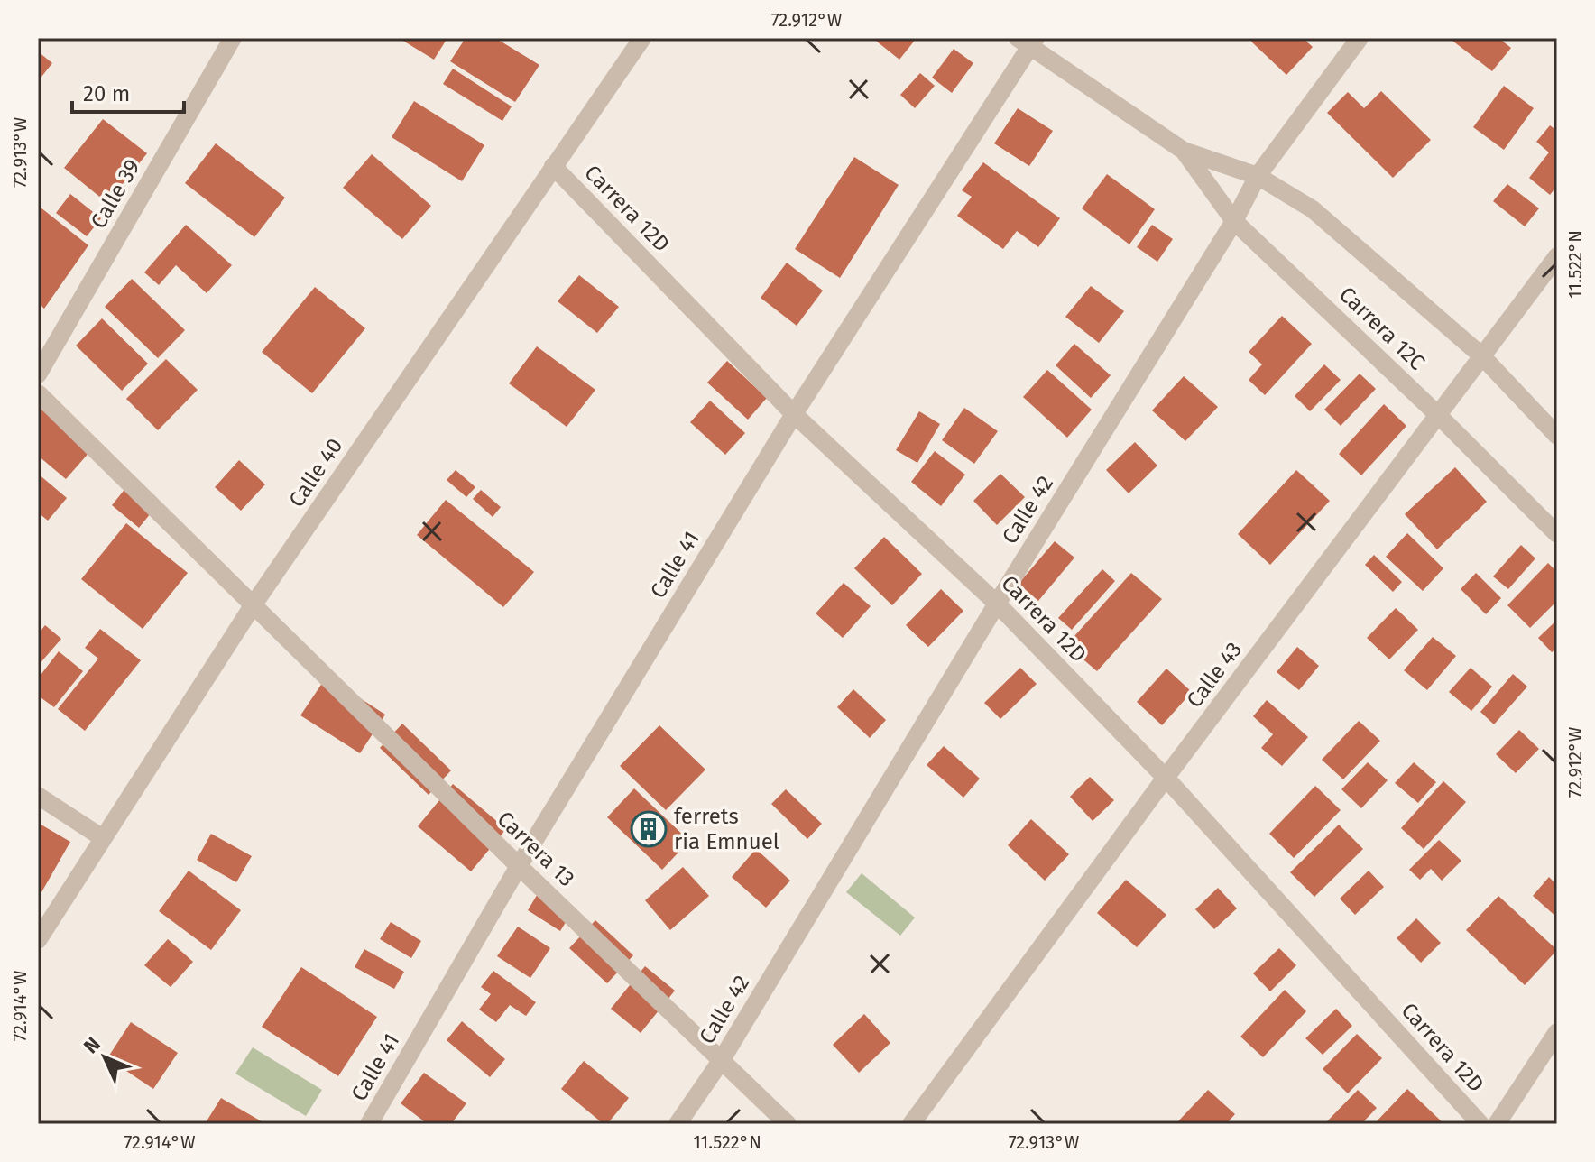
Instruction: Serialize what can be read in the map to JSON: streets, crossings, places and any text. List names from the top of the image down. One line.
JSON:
{"streets":{"street":["Calle 39","Carrera 12D","Carrera 12C","Calle 40","Calle 42","Calle 41","Calle 43","Carrera 13"]},"crossings":[["Carrera 12D","Calle 40"],["Carrera 12D","Calle 42"],["Carrera 12D","Calle 41"],["Carrera 12D","Calle 43"],["Carrera 12C","Calle 42"],["Carrera 12C","Calle 41"],["Carrera 12C","Calle 43"],["Calle 40","Carrera 13"],["Calle 42","Carrera 13"],["Calle 41","Carrera 13"]],"places":{"building":["ferrets ria Emnuel"]},"scale_bar":"20 m","north":"top left","coordinates":["72.912°W","72.913°W","11.522°N","72.914°W"]}
